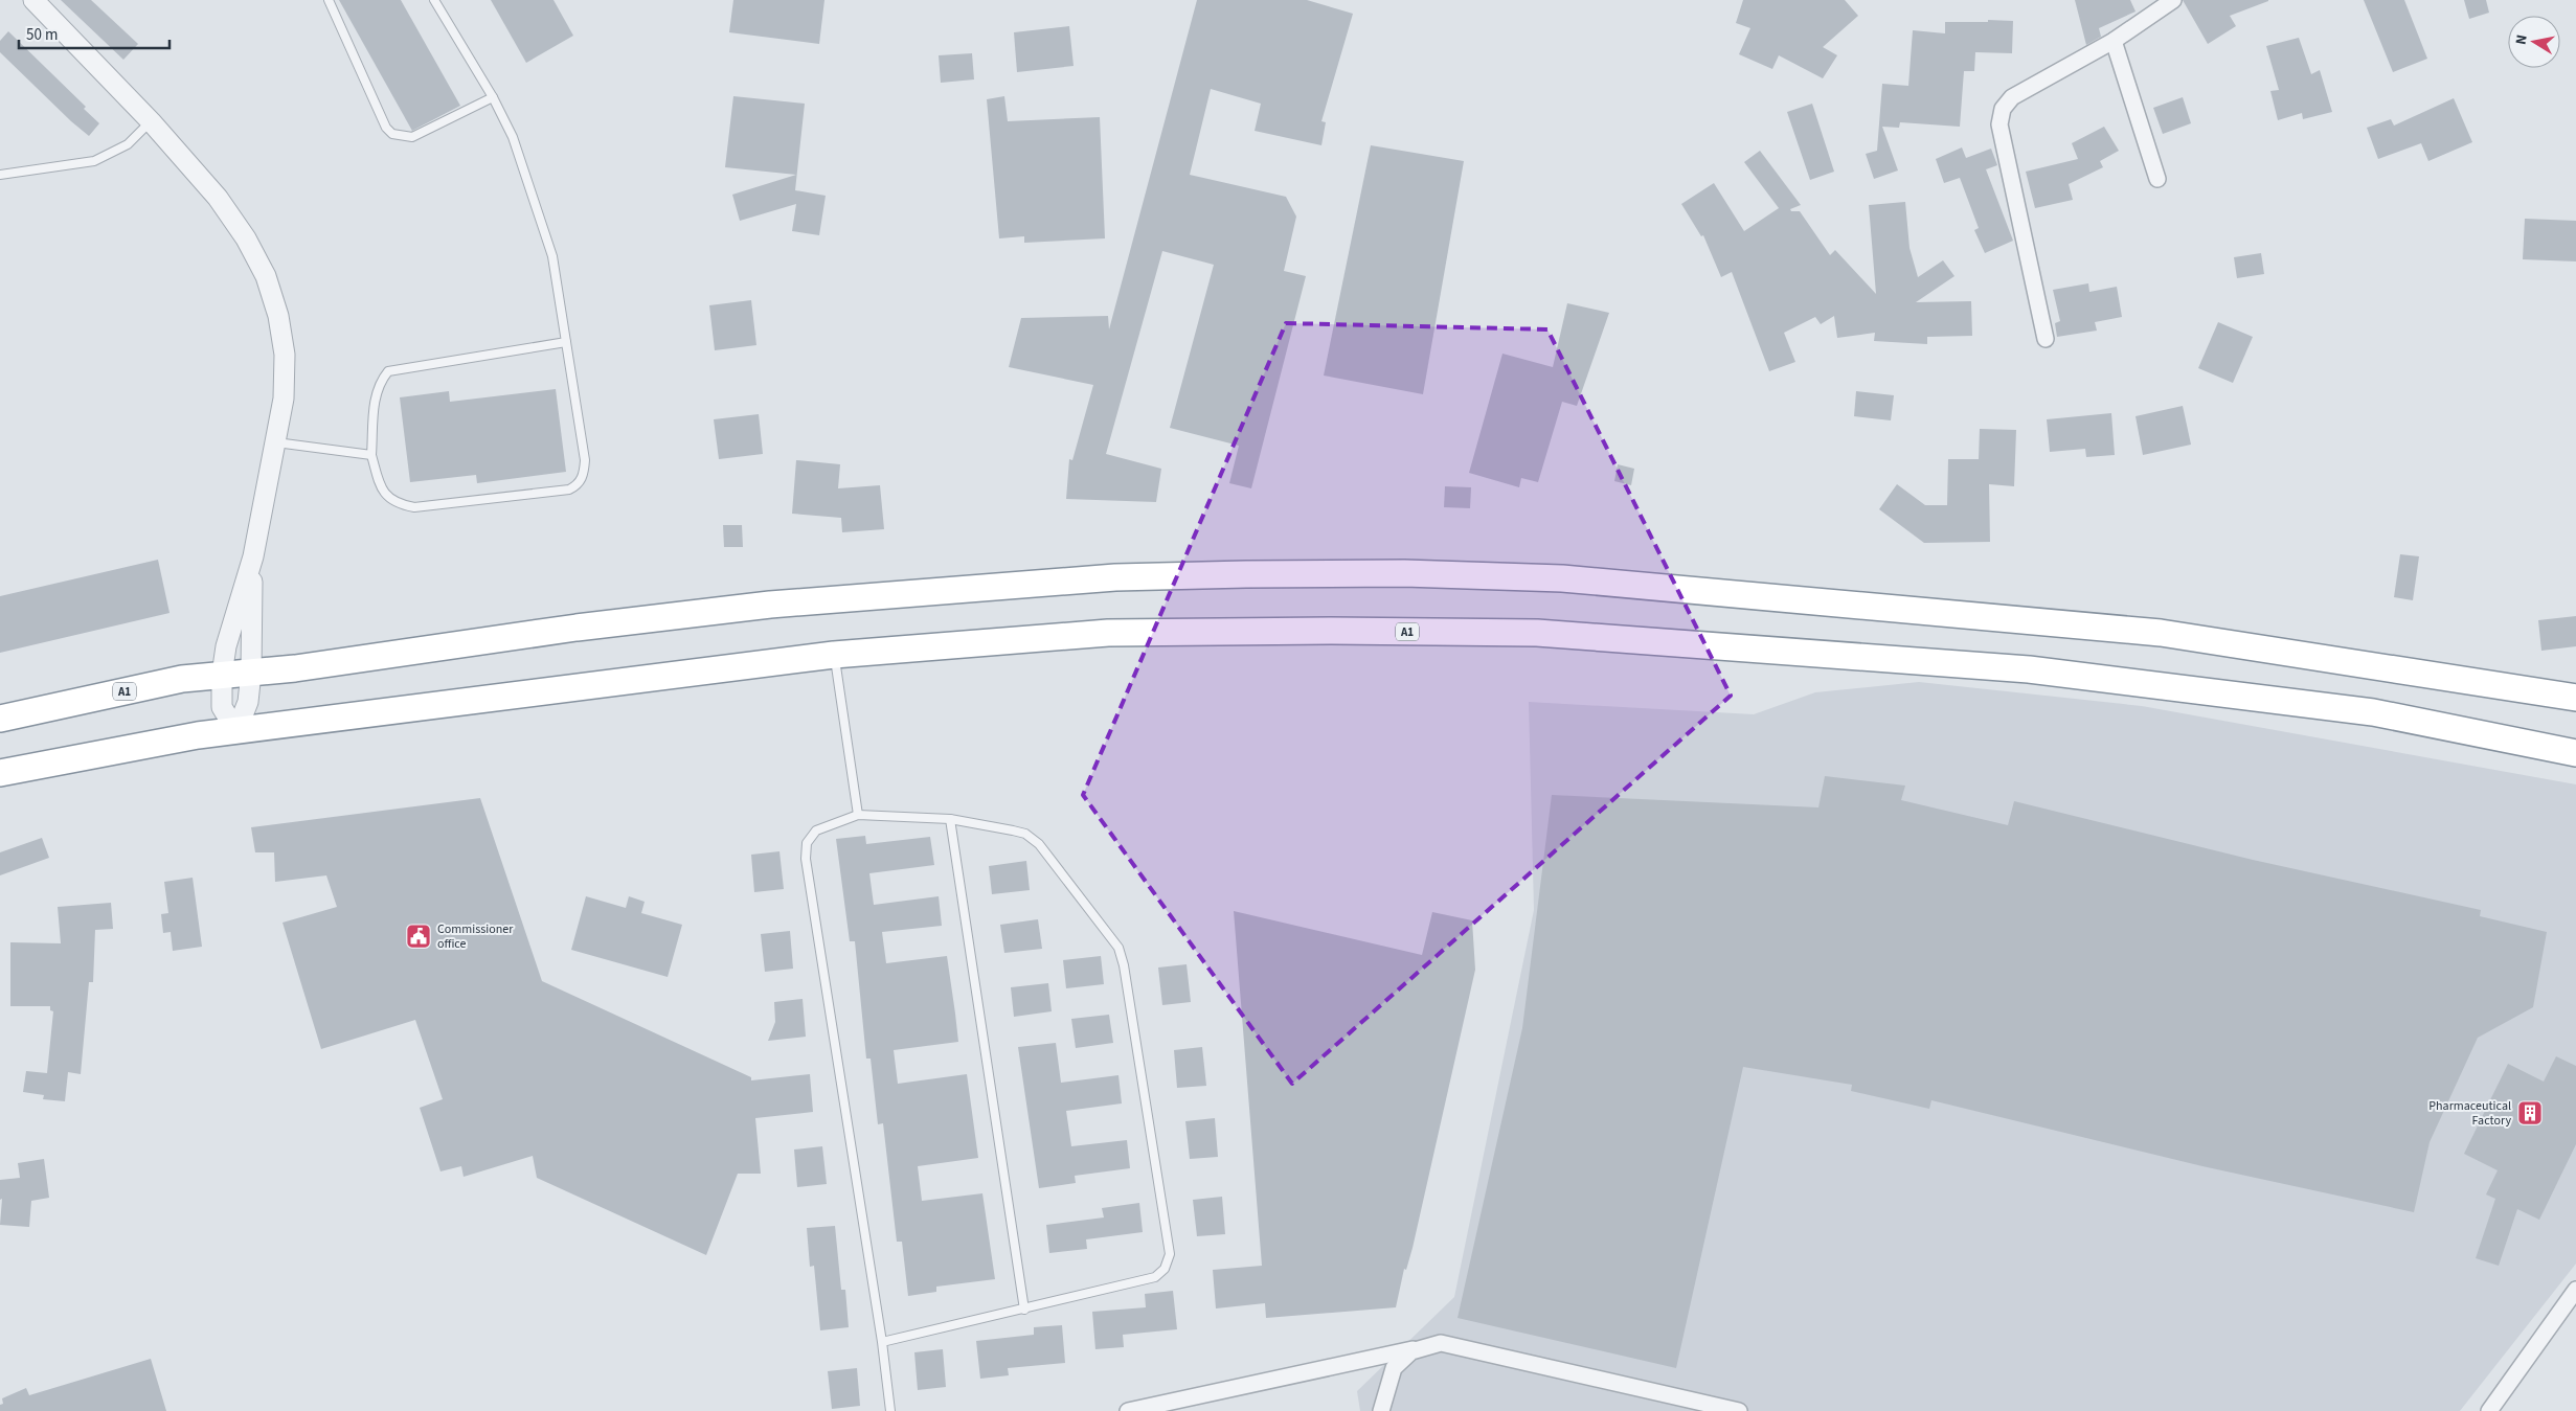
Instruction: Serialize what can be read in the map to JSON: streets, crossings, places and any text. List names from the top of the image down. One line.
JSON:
{"streets":{"highway":["A1"]},"places":{"public building":["Commissioner office"],"building":["Pharmaceutical Factory"]},"scale_bar":"50 m","north":"left"}
